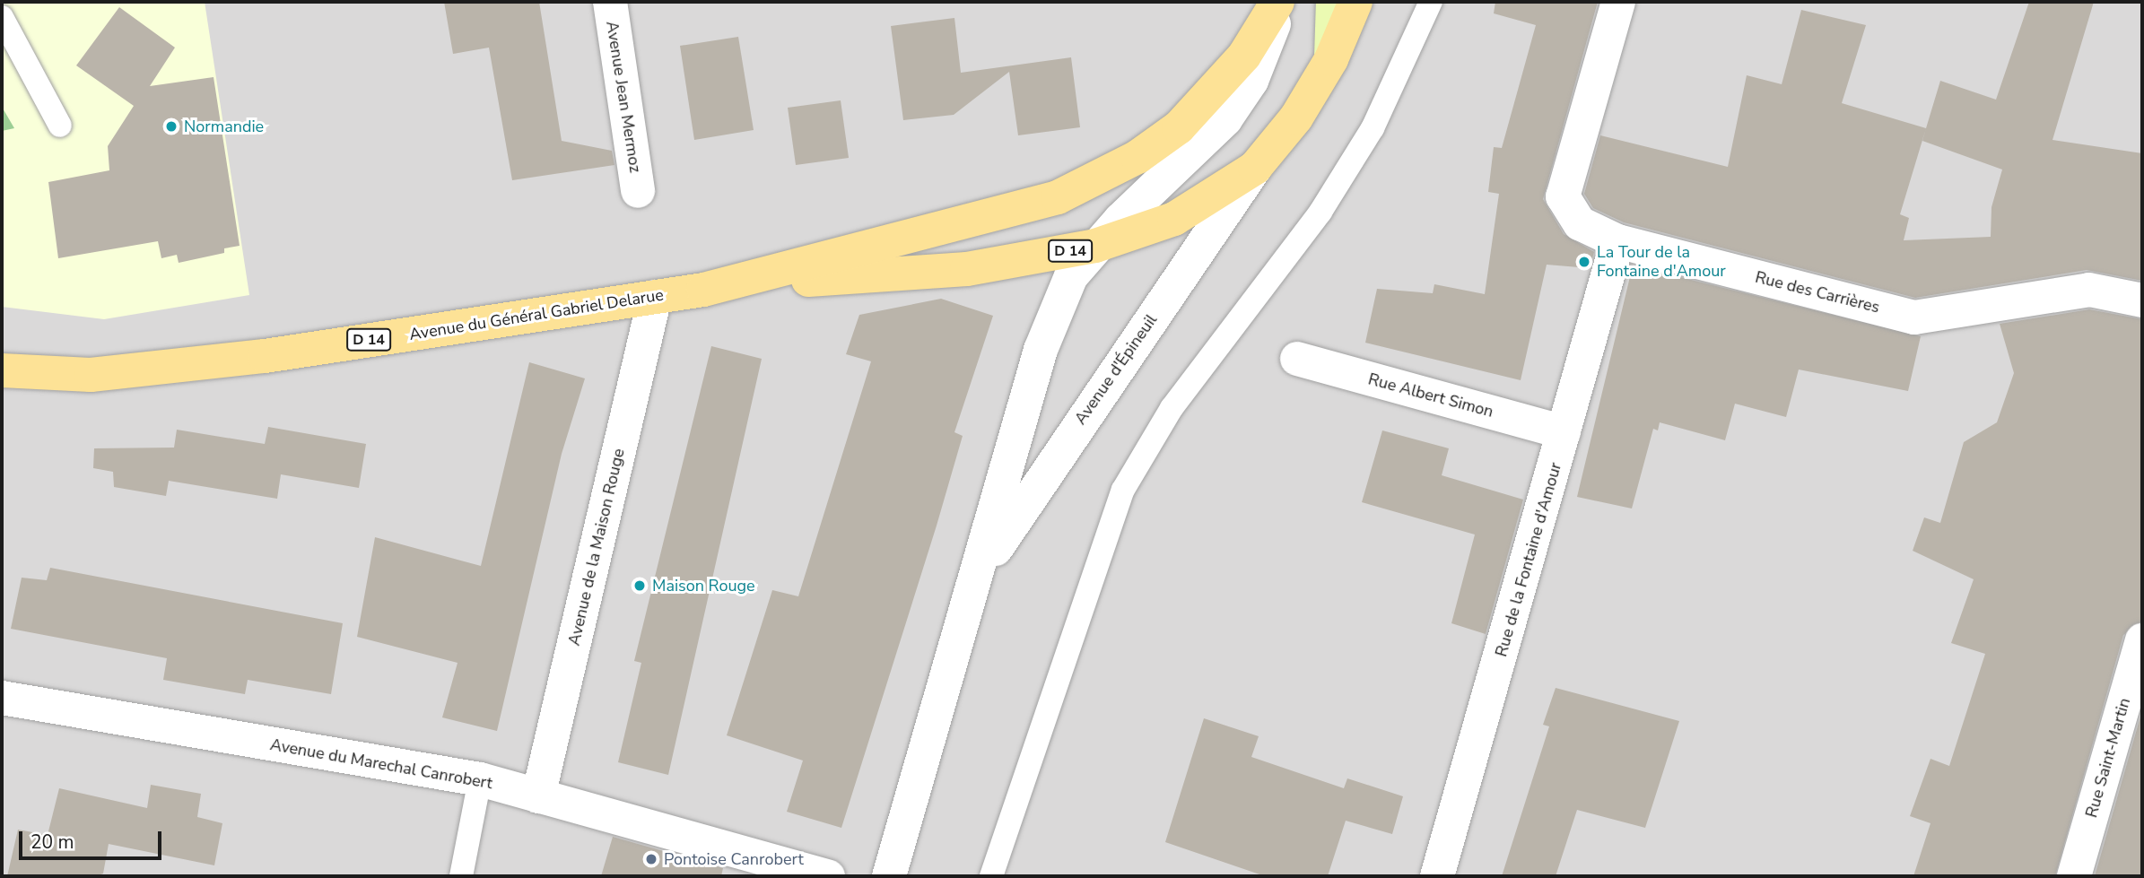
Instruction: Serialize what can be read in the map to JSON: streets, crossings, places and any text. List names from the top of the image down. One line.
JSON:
{"streets":{"main road":["D 14","Avenue du Général Gabriel Delarue"],"street":["Avenue Jean Mermoz","Rue des Carrières","Avenue d'Épineuil","Rue Albert Simon","Avenue de la Maison Rouge","Rue de la Fontaine d'Amour","Rue Saint-Martin","Avenue du Marechal Canrobert"]},"crossings":[["D 14","Avenue du Général Gabriel Delarue"],["D 14","Avenue d'Épineuil"],["Rue des Carrières","Rue de la Fontaine d'Amour"],["Avenue du Général Gabriel Delarue","Avenue de la Maison Rouge"],["Rue Albert Simon","Rue de la Fontaine d'Amour"],["Avenue de la Maison Rouge","Avenue du Marechal Canrobert"]],"places":["Normandie","La Tour de la Fontaine d'Amour","Maison Rouge","Pontoise Canrobert"],"scale_bar":"20 m"}
